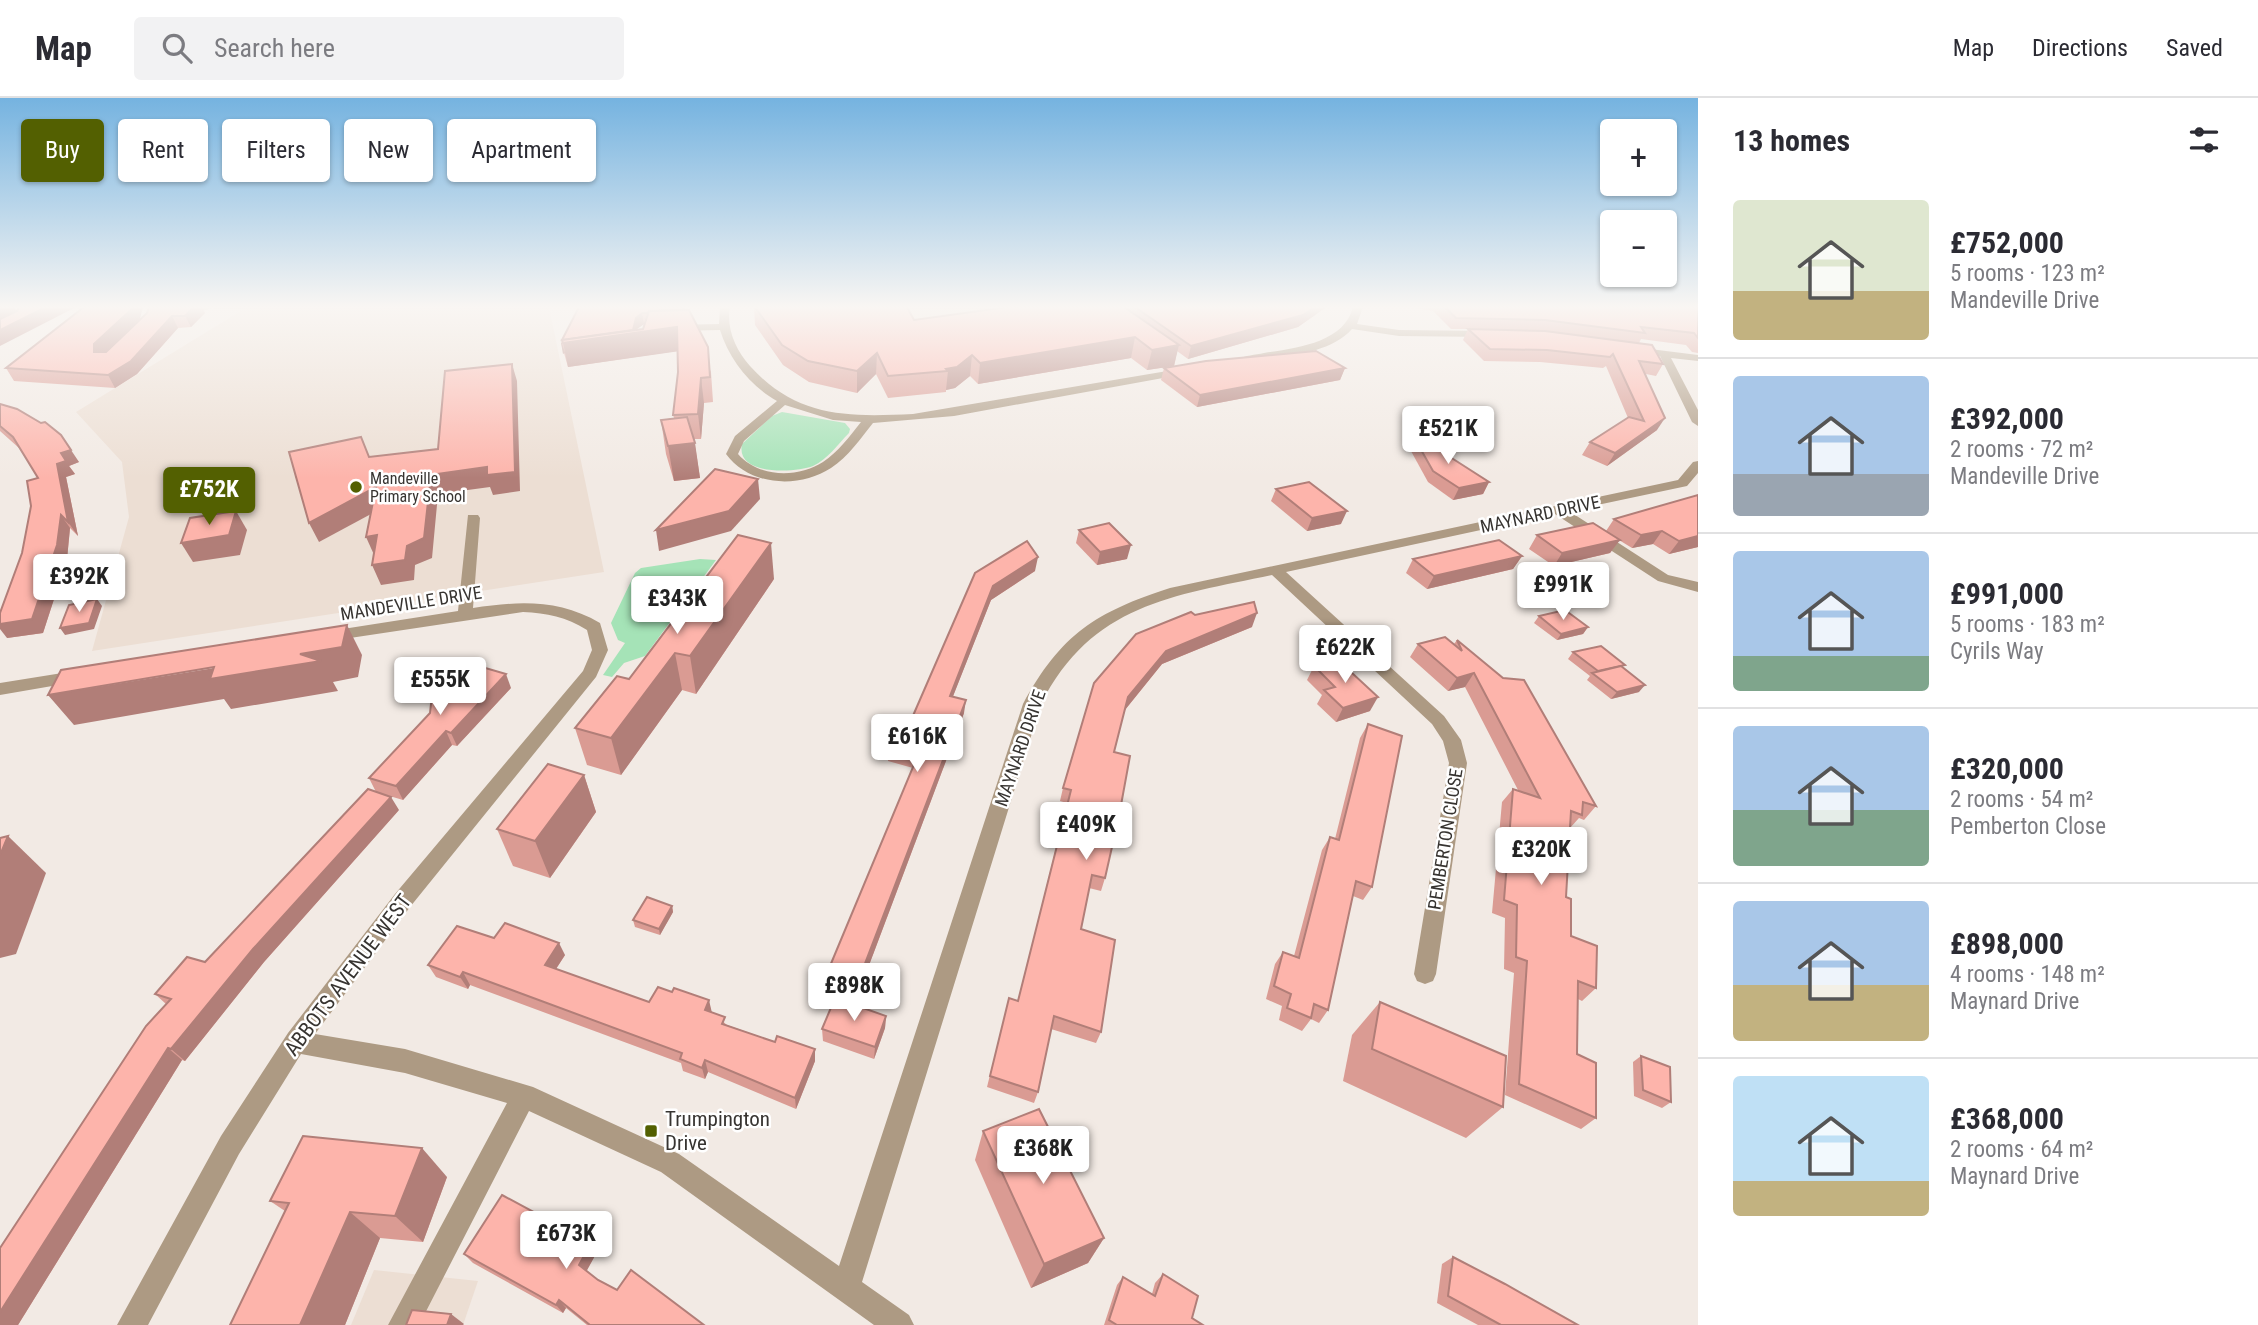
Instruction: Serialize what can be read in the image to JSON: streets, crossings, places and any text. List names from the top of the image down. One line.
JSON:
{"streets":{"street":["MAYNARD DRIVE","MANDEVILLE DRIVE","PEMBERTON CLOSE","ABBOTS AVENUE WEST"]},"crossings":[["MAYNARD DRIVE","PEMBERTON CLOSE"],["MANDEVILLE DRIVE","ABBOTS AVENUE WEST"]],"places":{"other":["Mandeville Primary School"],"transit":["Trumpington Drive"]},"page":{"header":"Map","search":"Search here","nav":["Map","Directions","Saved"],"heading":"13 homes","map_buttons":["+","−"],"chip":["Buy","Rent","Filters","New","Apartment"],"list":[{"name":"£752,000","note":"5 rooms · 123 m² · Mandeville Drive"},{"name":"£392,000","note":"2 rooms · 72 m² · Mandeville Drive"},{"name":"£991,000","note":"5 rooms · 183 m² · Cyrils Way"},{"name":"£320,000","note":"2 rooms · 54 m² · Pemberton Close"},{"name":"£898,000","note":"4 rooms · 148 m² · Maynard Drive"},{"name":"£368,000","note":"2 rooms · 64 m² · Maynard Drive"}],"price":["£521K","£752K","£392K","£991K","£343K","£622K","£555K","£616K","£409K","£320K","£898K","£368K","£673K"]}}
